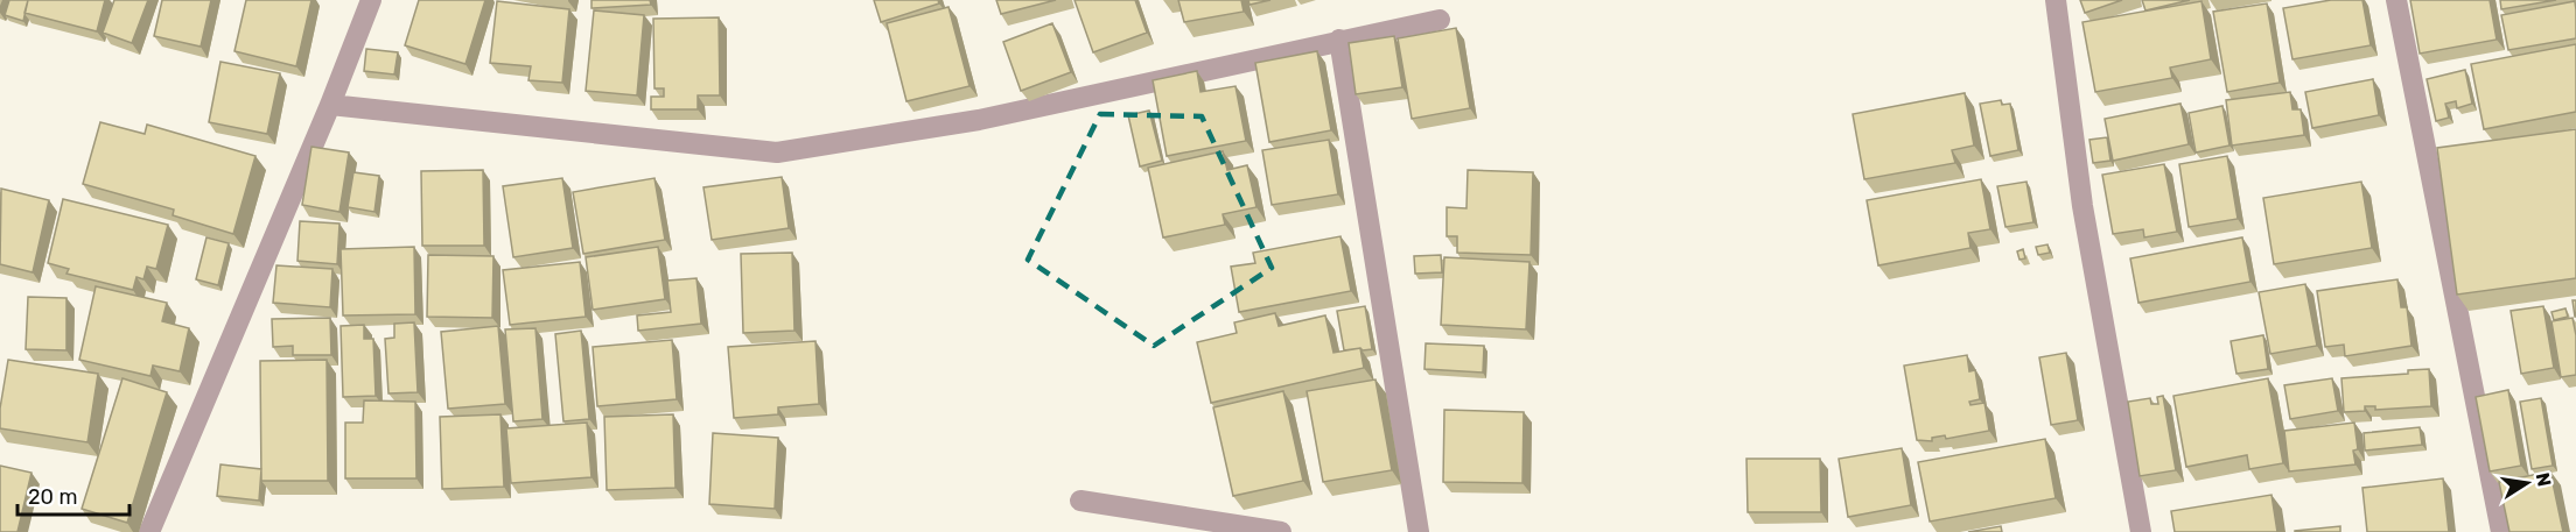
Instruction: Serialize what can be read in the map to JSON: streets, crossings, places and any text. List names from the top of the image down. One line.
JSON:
{"scale_bar":"20 m","north":"right"}
